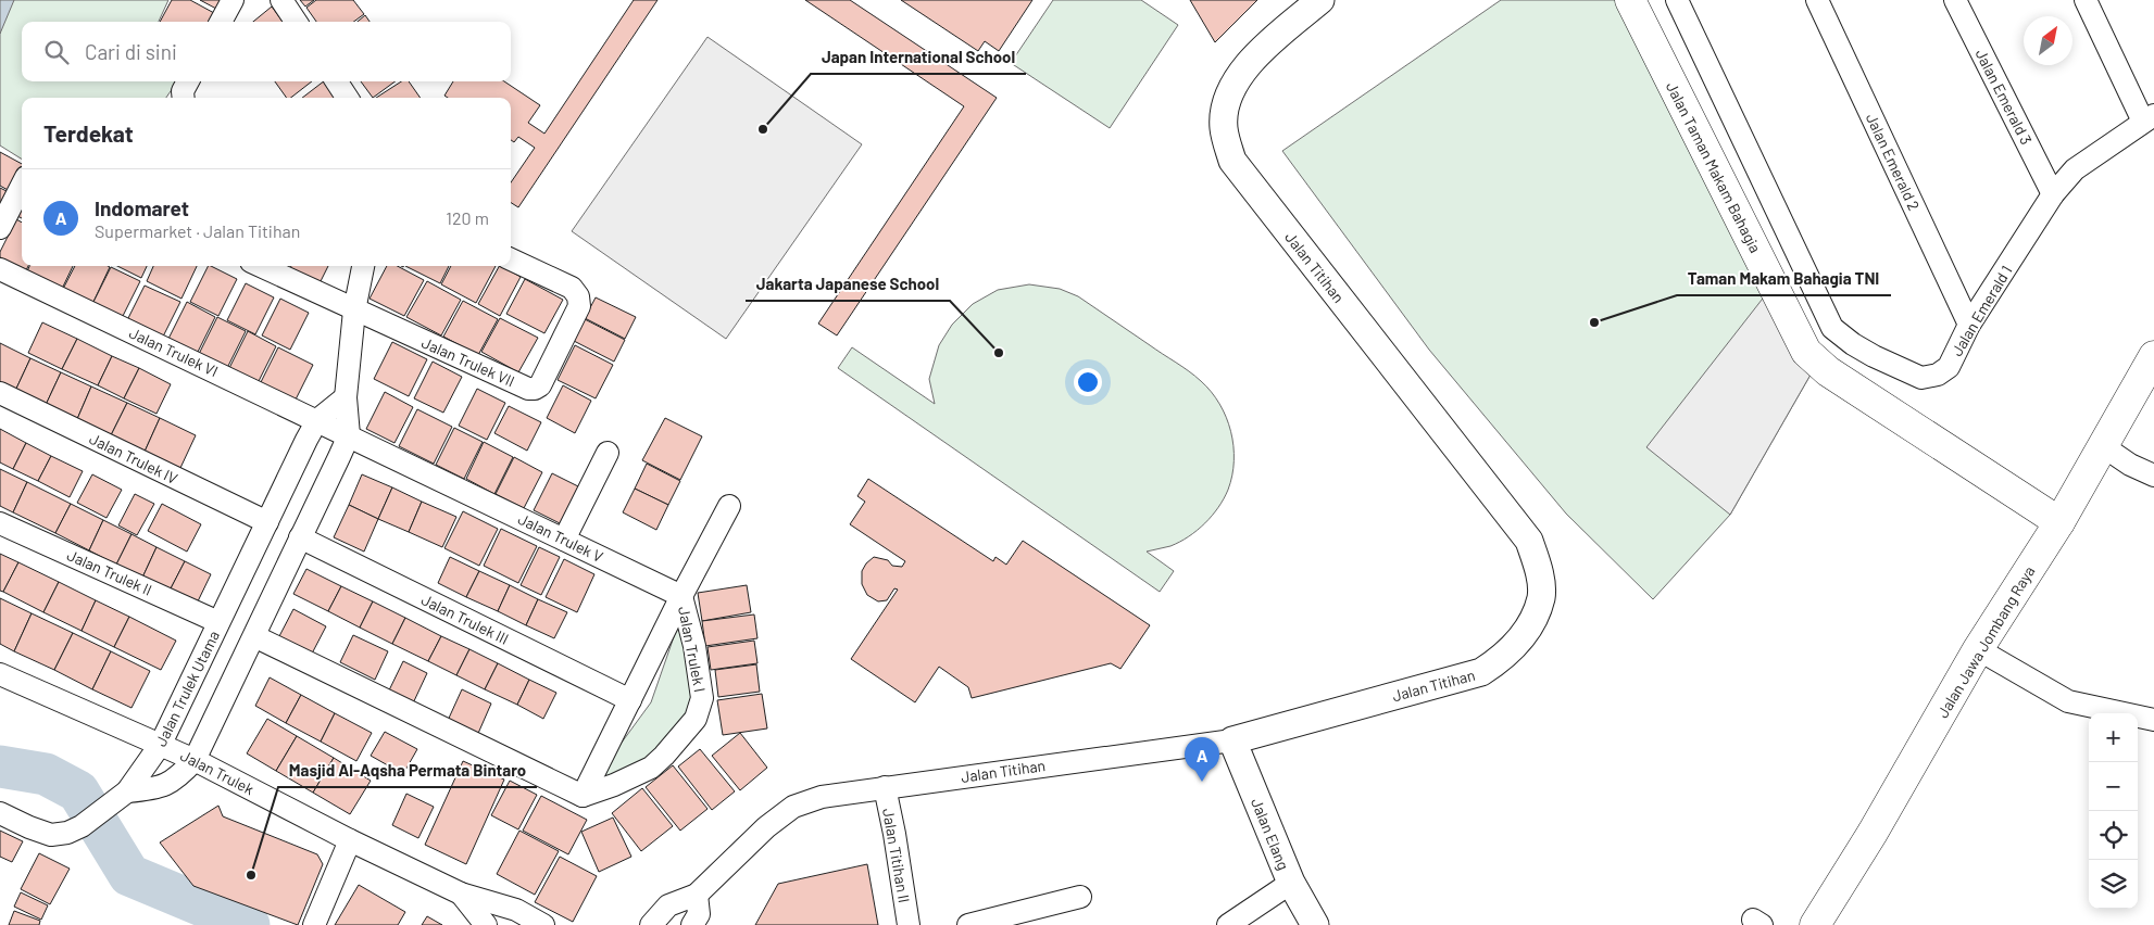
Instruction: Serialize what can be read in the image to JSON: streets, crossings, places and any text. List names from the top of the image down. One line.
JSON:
{"streets":{"main road":["Jalan Taman Makam Bahagia","Jalan Jawa Jombang Raya"],"street":["Jalan Emerald 3","Jalan Emerald 2","Jalan Titihan","Jalan Emerald 1","Jalan Trulek VI","Jalan Trulek VII","Jalan Trulek IV","Jalan Trulek V","Jalan Trulek II","Jalan Trulek III","Jalan Trulek I","Jalan Trulek Utama","Jalan Trulek","Jalan Elang","Jalan Titihan II"]},"crossings":[["Jalan Emerald 3","Jalan Emerald 1"],["Jalan Emerald 2","Jalan Emerald 1"],["Jalan Taman Makam Bahagia","Jalan Jawa Jombang Raya"],["Jalan Titihan","Jalan Elang"],["Jalan Titihan","Jalan Titihan II"],["Jalan Trulek VI","Jalan Trulek V"],["Jalan Trulek VI","Jalan Trulek Utama"],["Jalan Trulek IV","Jalan Trulek Utama"],["Jalan Trulek V","Jalan Trulek I"],["Jalan Trulek II","Jalan Trulek Utama"],["Jalan Trulek III","Jalan Trulek I"],["Jalan Trulek Utama","Jalan Trulek"]],"places":["Japan International School","Taman Makam Bahagia TNI","Jakarta Japanese School","Masjid Al-Aqsha Permata Bintaro"],"north":"top right","page":{"search":"Cari di sini","heading":"Terdekat","list":[{"mark":"A","name":"Indomaret","note":"Supermarket · Jalan Titihan","value":"120 m"}],"map_buttons":["+","−"],"pins":"A"}}
